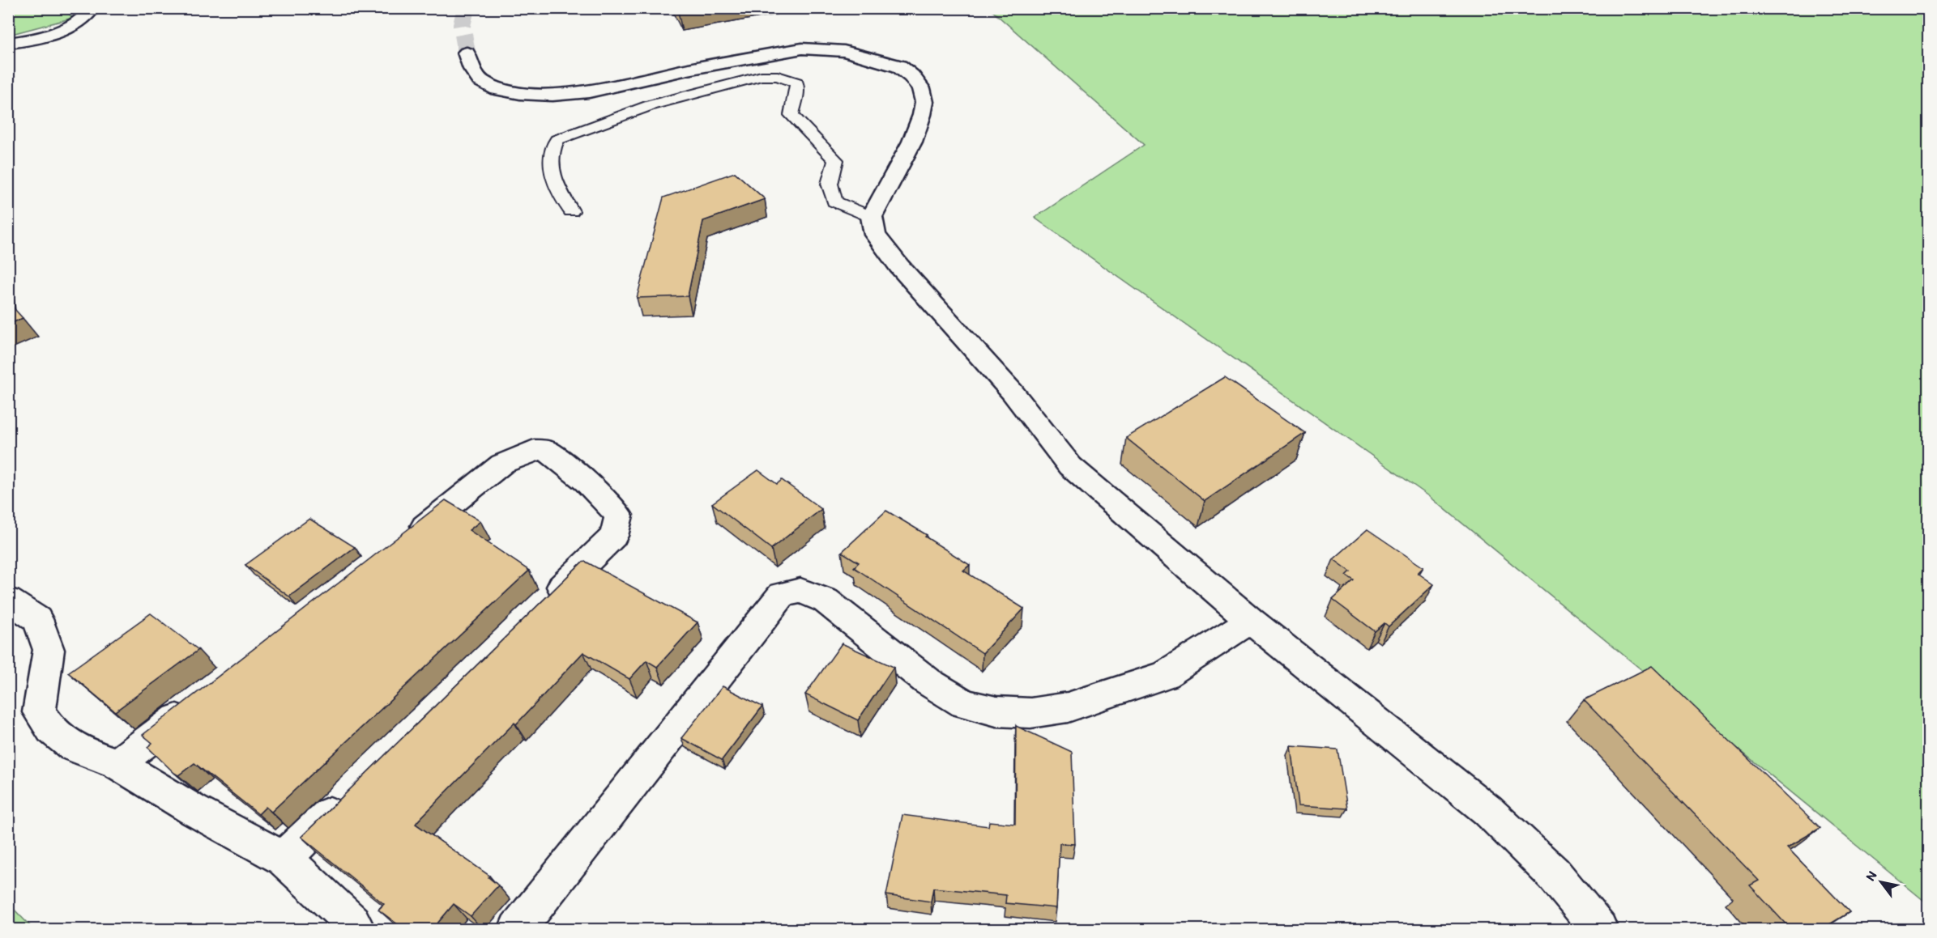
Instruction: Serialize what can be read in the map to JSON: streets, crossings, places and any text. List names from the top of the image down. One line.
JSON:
{"north":"top left"}
